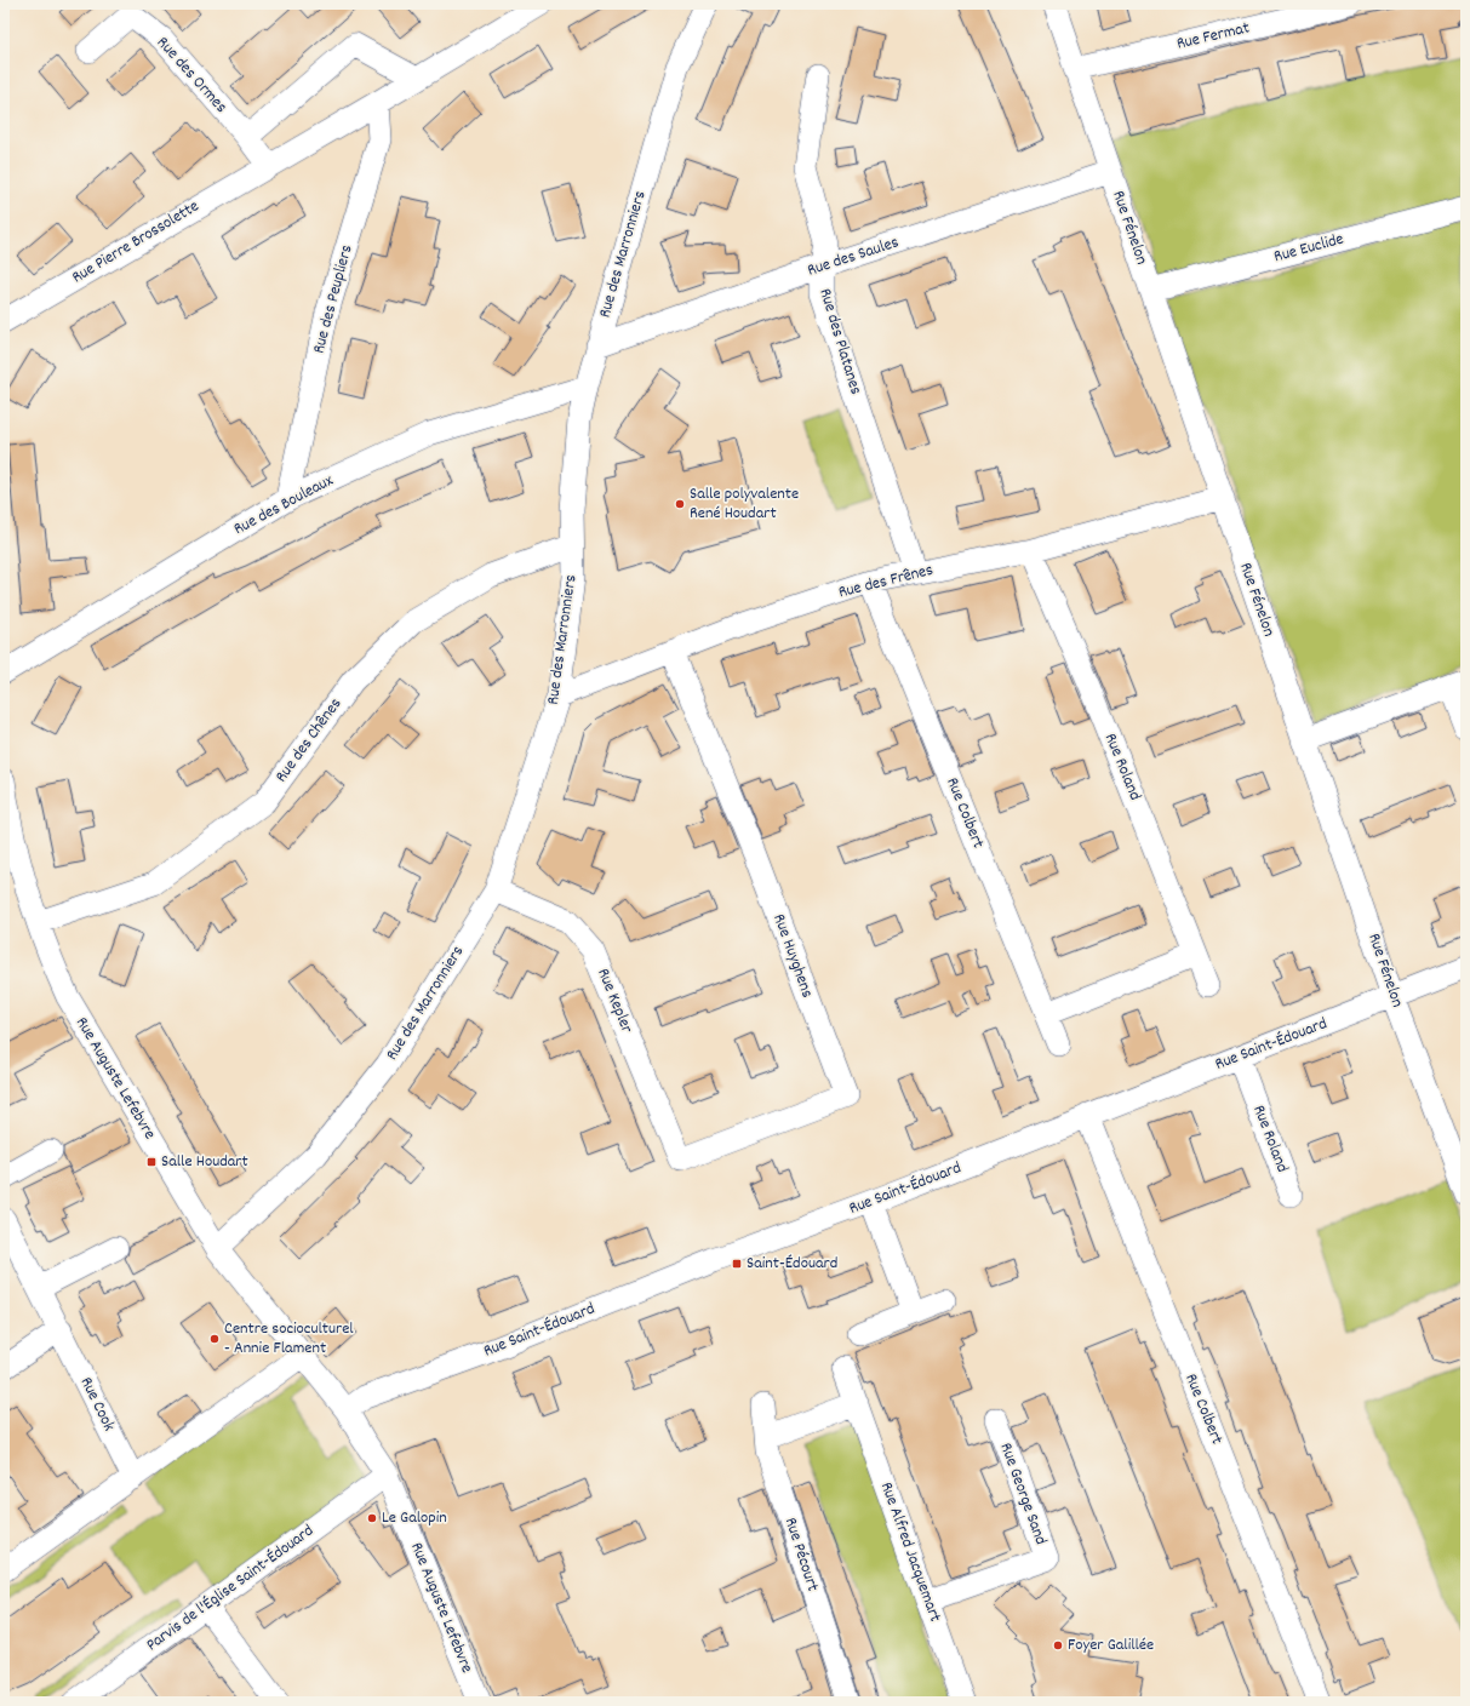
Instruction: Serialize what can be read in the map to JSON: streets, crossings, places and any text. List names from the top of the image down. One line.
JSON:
{"streets":{"street":["Rue Fermat","Rue des Ormes","Rue Fénelon","Rue Pierre Brossolette","Rue Euclide","Rue des Marronniers","Rue des Saules","Rue des Peupliers","Rue des Platanes","Rue des Bouleaux","Rue des Frênes","Rue des Chênes","Rue Roland","Rue Colbert","Rue Huyghens","Rue Kepler","Rue Saint-Édouard","Rue Auguste Lefebvre","Rue Cook","Rue George Sand","Rue Alfred Jacquemart","Rue Pécourt","Parvis de l'Église Saint-Édouard"]},"crossings":[["Rue Fermat","Rue Fénelon"],["Rue Fénelon","Rue Euclide"],["Rue Fénelon","Rue des Saules"],["Rue Fénelon","Rue des Frênes"],["Rue Fénelon","Rue Saint-Édouard"],["Rue Pierre Brossolette","Rue des Peupliers"],["Rue des Marronniers","Rue des Saules"],["Rue des Marronniers","Rue des Bouleaux"],["Rue des Marronniers","Rue des Frênes"],["Rue des Marronniers","Rue des Chênes"],["Rue des Marronniers","Rue Kepler"],["Rue des Marronniers","Rue Auguste Lefebvre"],["Rue des Saules","Rue des Platanes"],["Rue des Peupliers","Rue des Bouleaux"],["Rue des Platanes","Rue des Frênes"],["Rue des Frênes","Rue Roland"],["Rue des Frênes","Rue Colbert"],["Rue des Frênes","Rue Huyghens"],["Rue des Chênes","Rue Auguste Lefebvre"],["Rue Roland","Rue Saint-Édouard"],["Rue Colbert","Rue Saint-Édouard"],["Rue Huyghens","Rue Kepler"],["Rue Saint-Édouard","Rue Auguste Lefebvre"],["Rue Auguste Lefebvre","Parvis de l'Église Saint-Édouard"],["Rue George Sand","Rue Alfred Jacquemart"]],"places":{"other":["Salle polyvalente René Houdart","Centre socioculturel - Annie Flament","Le Galopin","Foyer Galillée"],"transit":["Salle Houdart","Saint-Édouard"]}}
